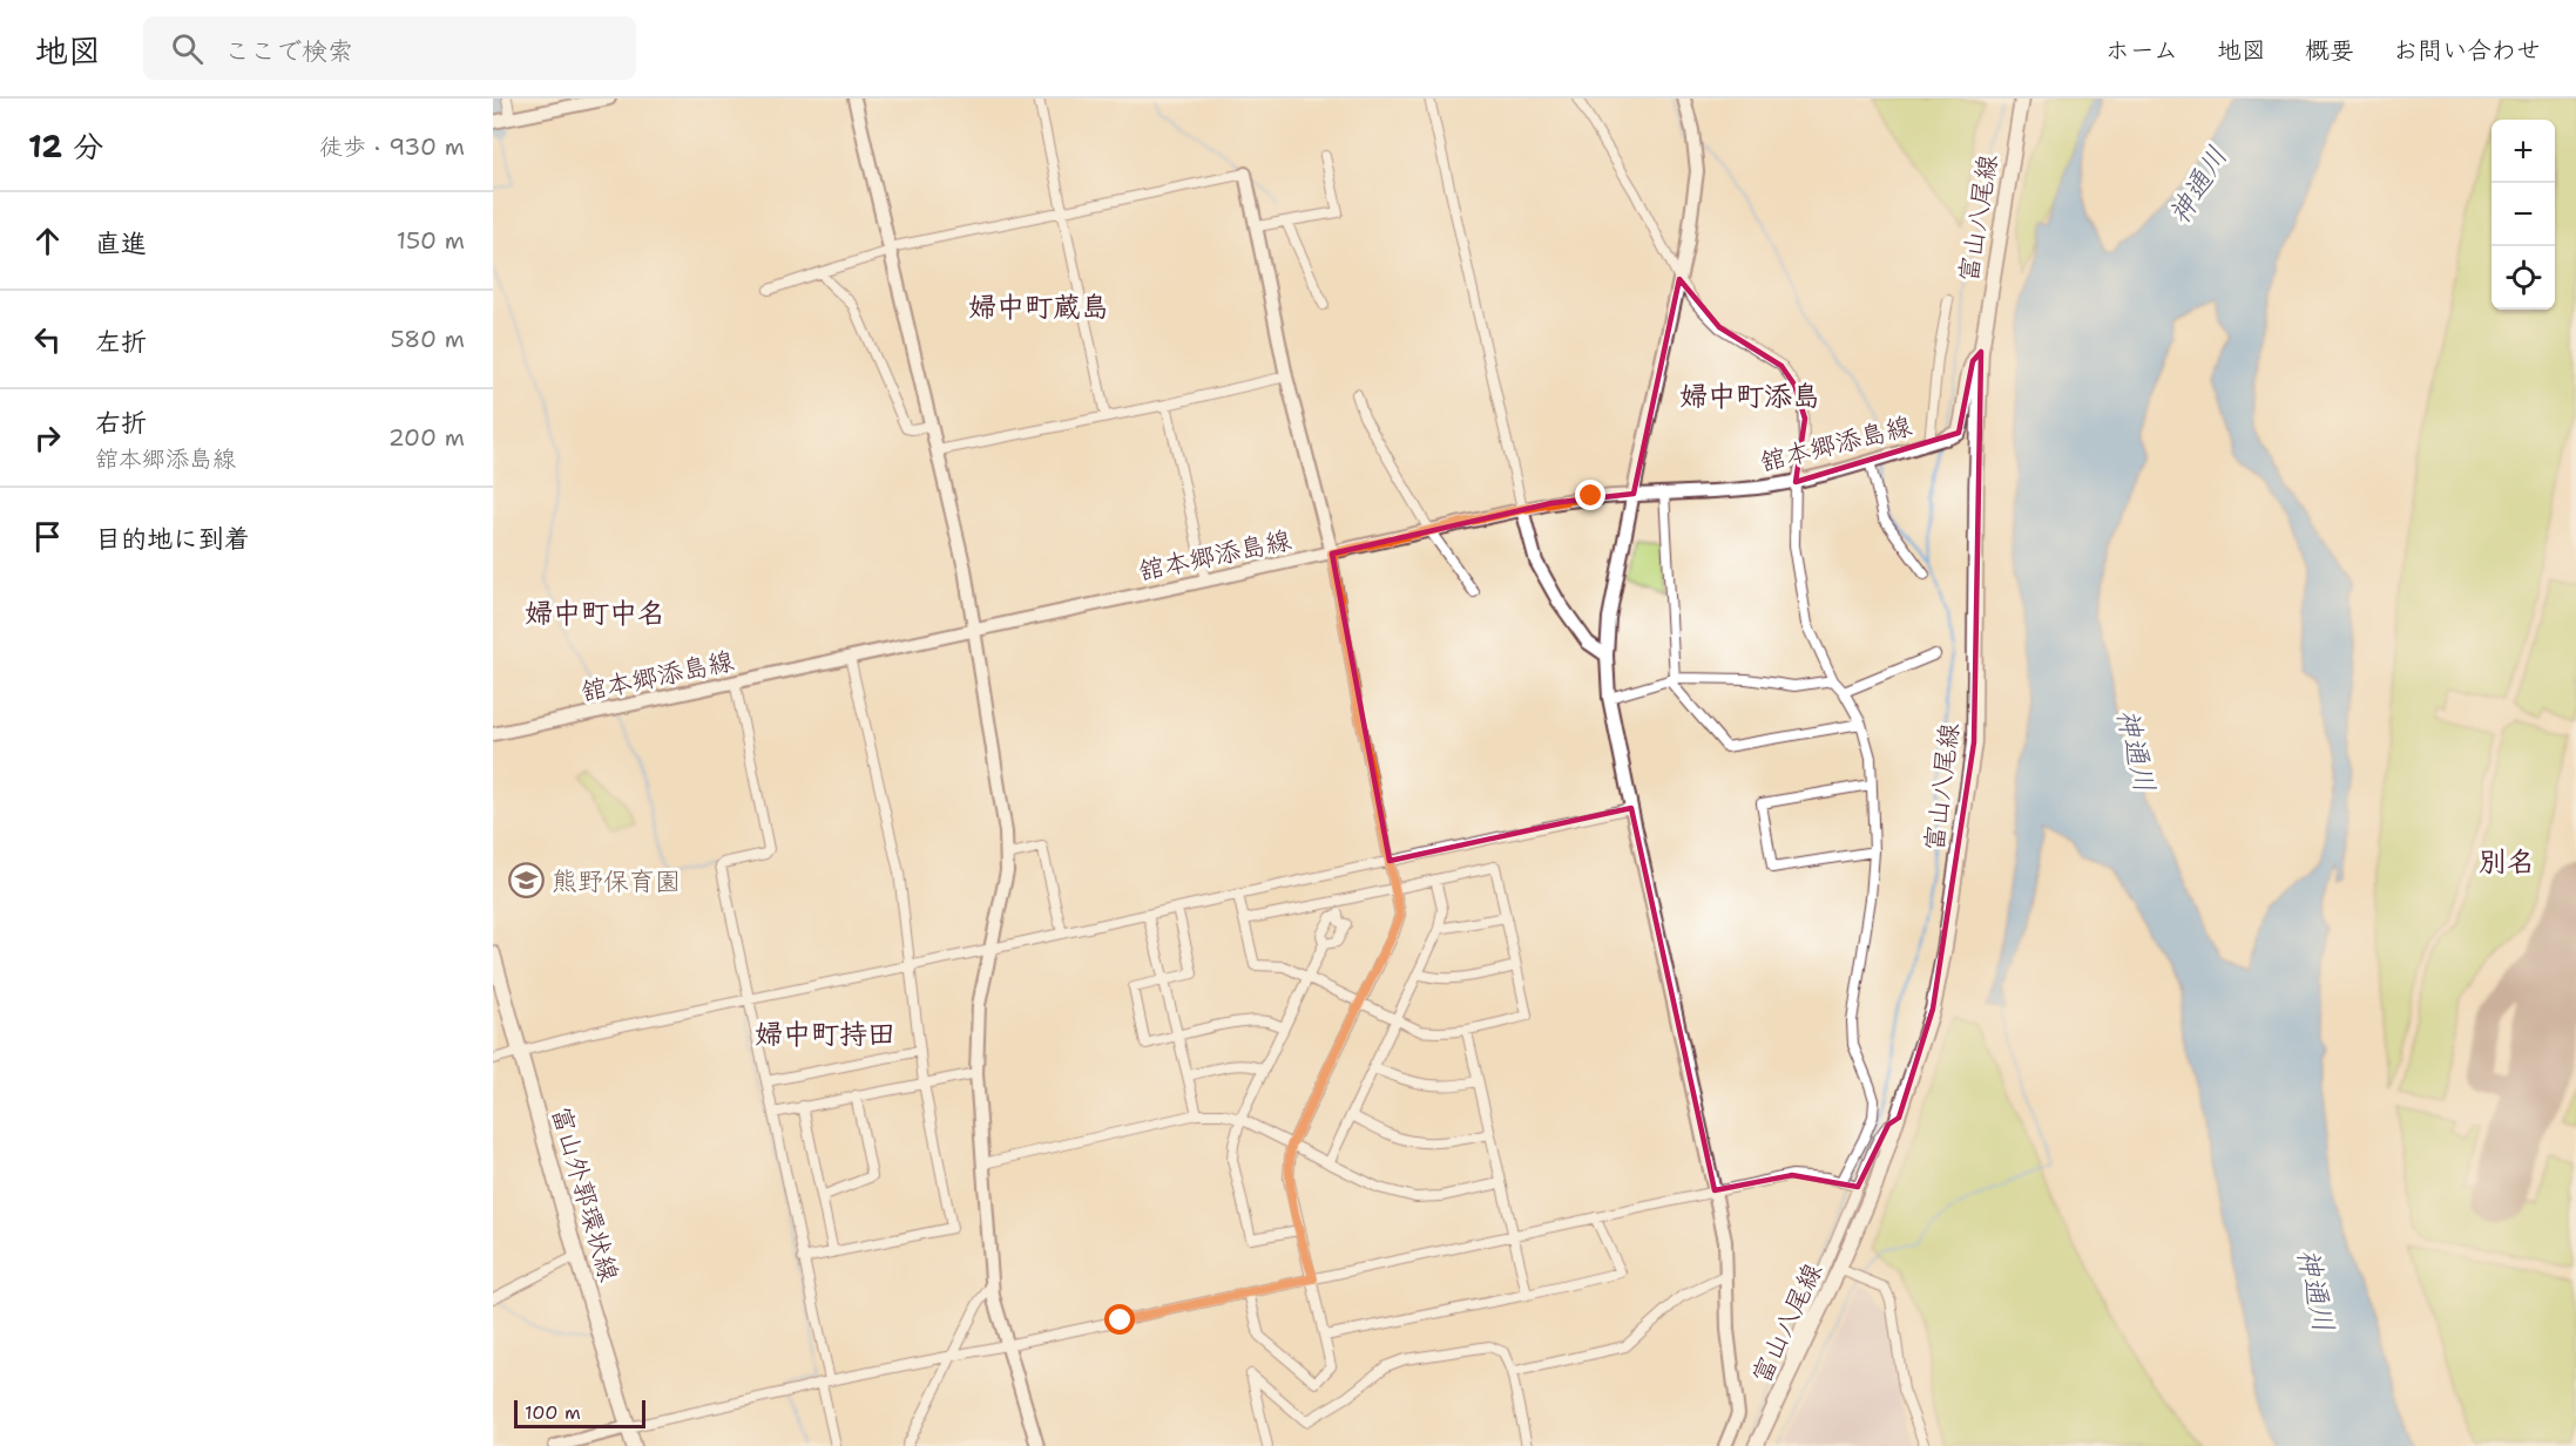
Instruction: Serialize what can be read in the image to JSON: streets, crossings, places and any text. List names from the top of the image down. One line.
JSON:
{"streets":{"main road":["富山八尾線","富山外郭環状線"],"street":["舘本郷添島線"]},"districts":["婦中町蔵島","婦中町添島","婦中町中名","別名","婦中町持田"],"water":["神通川"],"places":{"school or university":["熊野保育園"]},"scale_bar":"100 m","page":{"header":"地図","search":"ここで検索","nav":["ホーム","地図","概要","お問い合わせ"],"heading":["12 分","徒歩 · 930 m"],"map_buttons":["+","−"],"list":[["直進","150 m"],["左折","580 m"],["右折","舘本郷添島線","200 m"],"目的地に到着"],"scale":"100 m"}}
